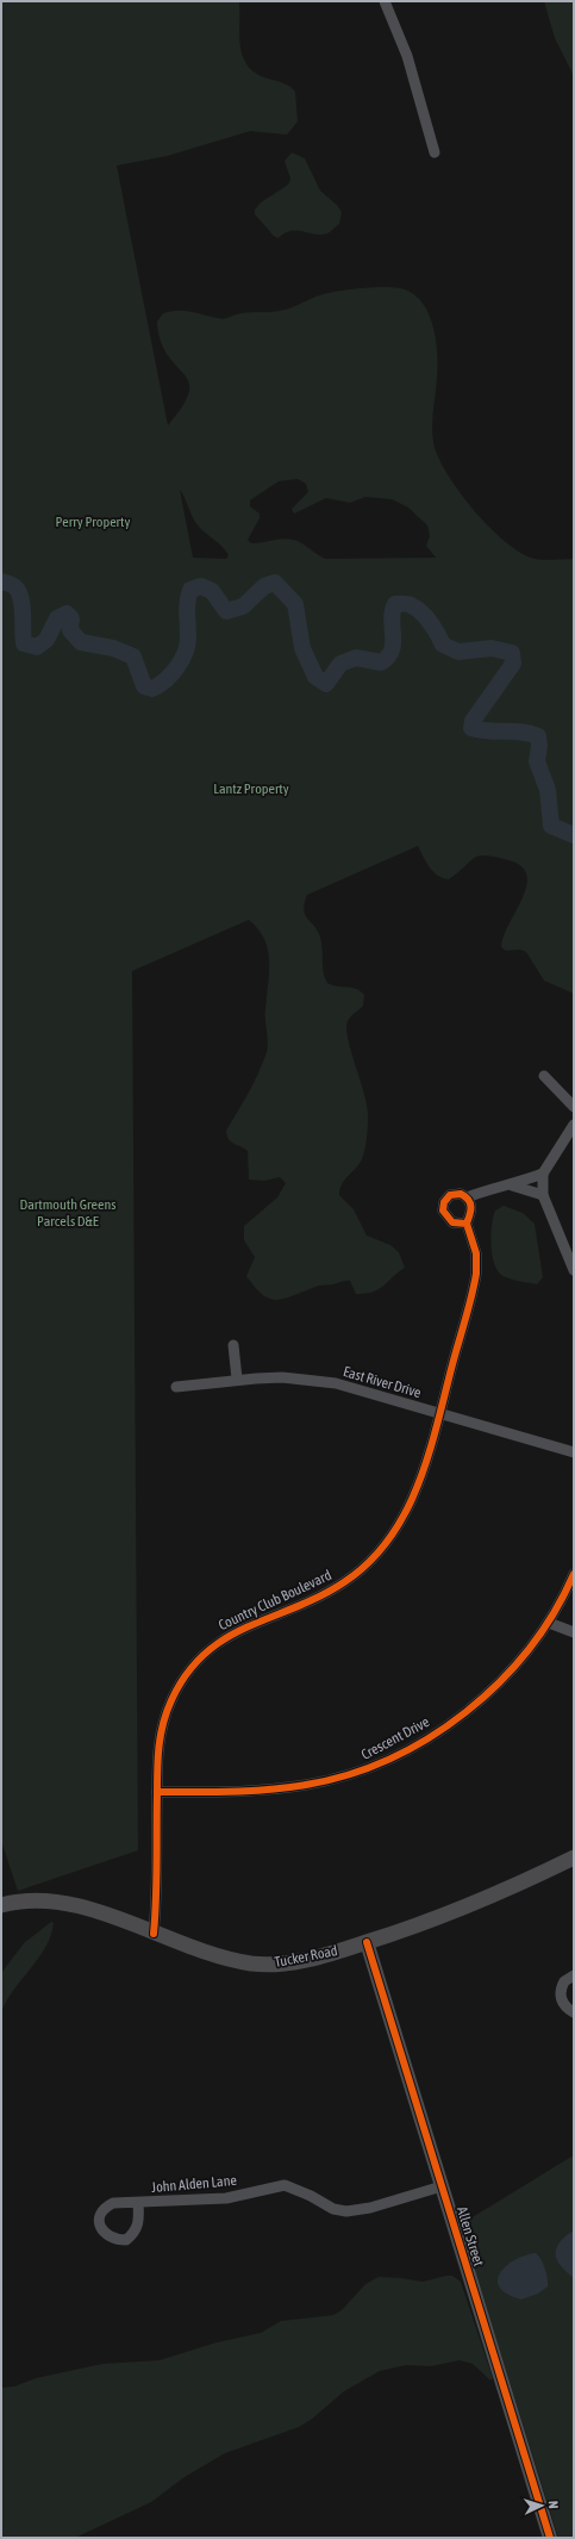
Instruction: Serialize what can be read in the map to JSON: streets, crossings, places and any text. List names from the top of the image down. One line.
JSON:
{"streets":{"main road":["Tucker Road"],"street":["East River Drive","Country Club Boulevard","Crescent Drive","John Alden Lane","Allen Street"]},"crossings":[["East River Drive","Country Club Boulevard"],["Country Club Boulevard","Crescent Drive"],["Country Club Boulevard","Tucker Road"],["Tucker Road","Allen Street"],["John Alden Lane","Allen Street"]],"parks":["Perry Property","Lantz Property","Dartmouth Greens Parcels D&E"],"north":"right"}
